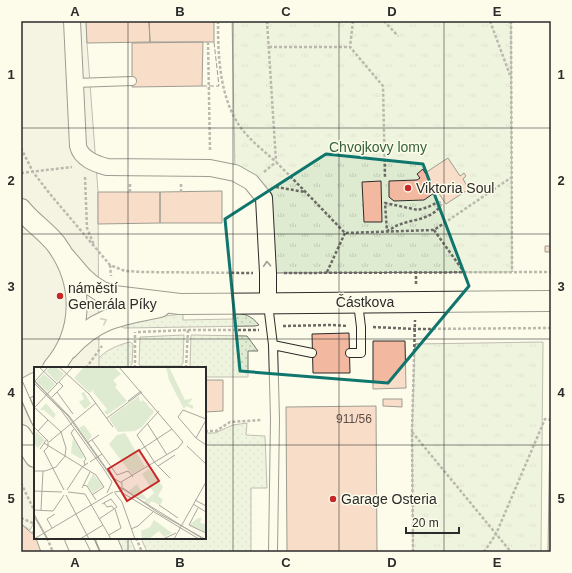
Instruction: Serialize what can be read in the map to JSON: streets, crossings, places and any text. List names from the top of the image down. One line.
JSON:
{"streets":{"street":["Částkova"]},"parks":["Chvojkovy lomy"],"places":["Viktoria Soul","náměstí Generála Píky","Garage Osteria"],"house_numbers":["911/56"],"scale_bar":"20 m","grid":{"columns":["A","B","C","D","E"],"rows":["1","2","3","4","5"]}}
